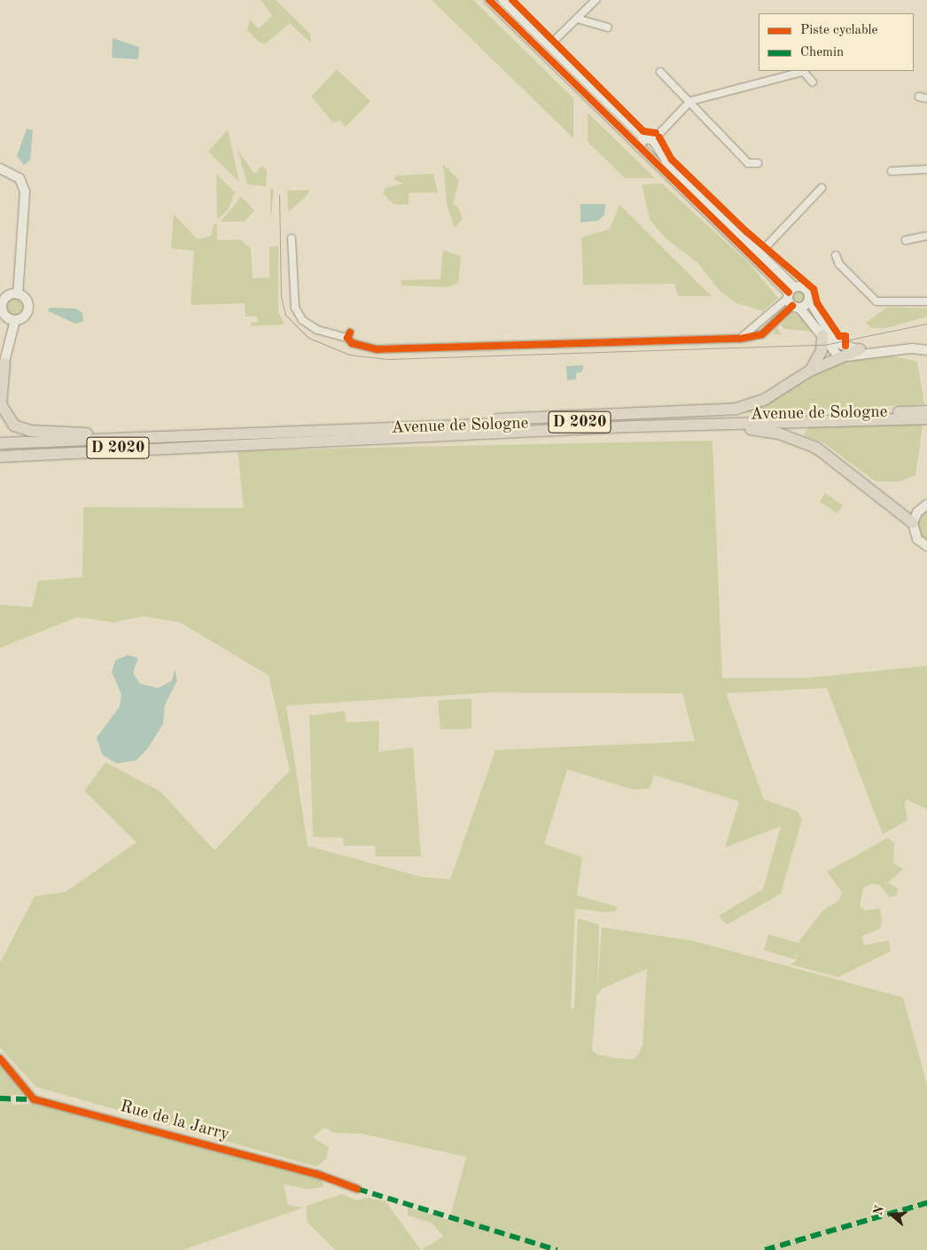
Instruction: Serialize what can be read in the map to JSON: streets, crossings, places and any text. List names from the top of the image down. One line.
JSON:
{"streets":{"main road":["Avenue de Sologne","D 2020"],"street":["Rue de la Jarry"]},"crossings":[["Avenue de Sologne","D 2020"]],"legend":["Piste cyclable","Chemin"],"north":"left"}
